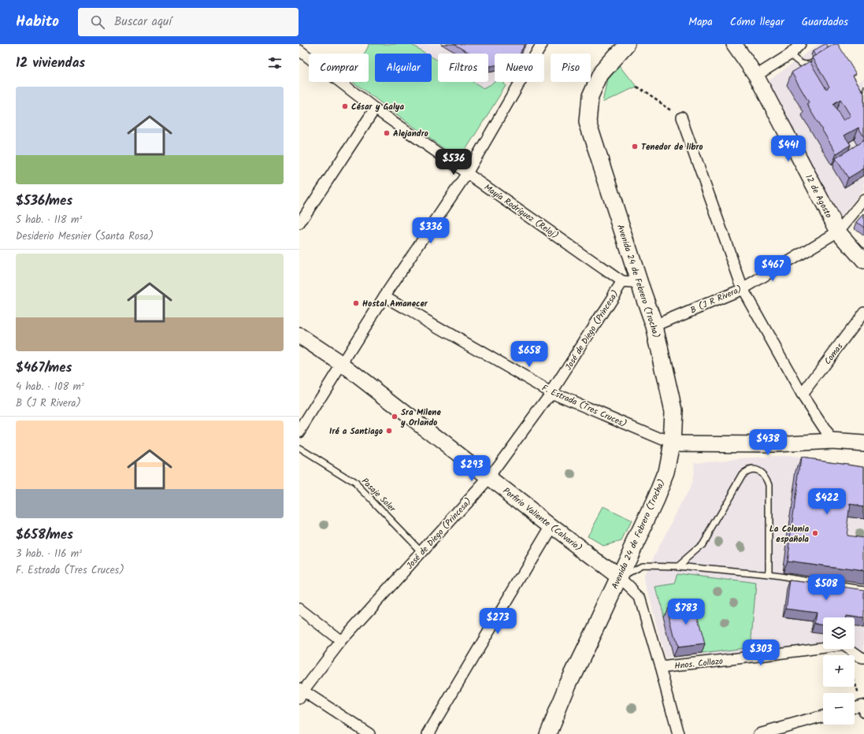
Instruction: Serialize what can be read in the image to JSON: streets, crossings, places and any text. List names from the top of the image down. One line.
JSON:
{"streets":{"main road":["Avenida 24 de Febrero (Trocha)"],"street":["12 de Agosto","Mayía Rodríguez (Reloj)","B (J R Rivera)","José de Diego (Princesa)","Comas","F. Estrada (Tres Cruces)","Porfirio Valiente (Calvario)","Hnos. Collazo"],"lane":["Pasaje Soler"]},"crossings":[["12 de Agosto","B (J R Rivera)"],["Mayía Rodríguez (Reloj)","José de Diego (Princesa)"],["Avenida 24 de Febrero (Trocha)","B (J R Rivera)"],["Avenida 24 de Febrero (Trocha)","José de Diego (Princesa)"],["Avenida 24 de Febrero (Trocha)","F. Estrada (Tres Cruces)"],["Avenida 24 de Febrero (Trocha)","Porfirio Valiente (Calvario)"],["José de Diego (Princesa)","F. Estrada (Tres Cruces)"],["José de Diego (Princesa)","Pasaje Soler"],["José de Diego (Princesa)","Porfirio Valiente (Calvario)"]],"places":["César y Galya","Alejandro","Tenedor de libro","Hostal Amanecer","Sra Milene y Orlando","Iré a Santiago","La Colonia española"],"page":{"header":"Habito","search":"Buscar aquí","nav":["Mapa","Cómo llegar","Guardados"],"heading":"12 viviendas","chip":["Comprar","Alquilar","Filtros","Nuevo","Piso"],"list":[{"name":"$536/mes","note":"5 hab. · 118 m² · Desiderio Mesnier (Santa Rosa)"},{"name":"$467/mes","note":"4 hab. · 108 m² · B (J R Rivera)"},{"name":"$658/mes","note":"3 hab. · 116 m² · F. Estrada (Tres Cruces)"}],"price":["$441","$536","$336","$467","$658","$438","$293","$422","$508","$783","$273","$303"],"map_buttons":["+","−"]}}
